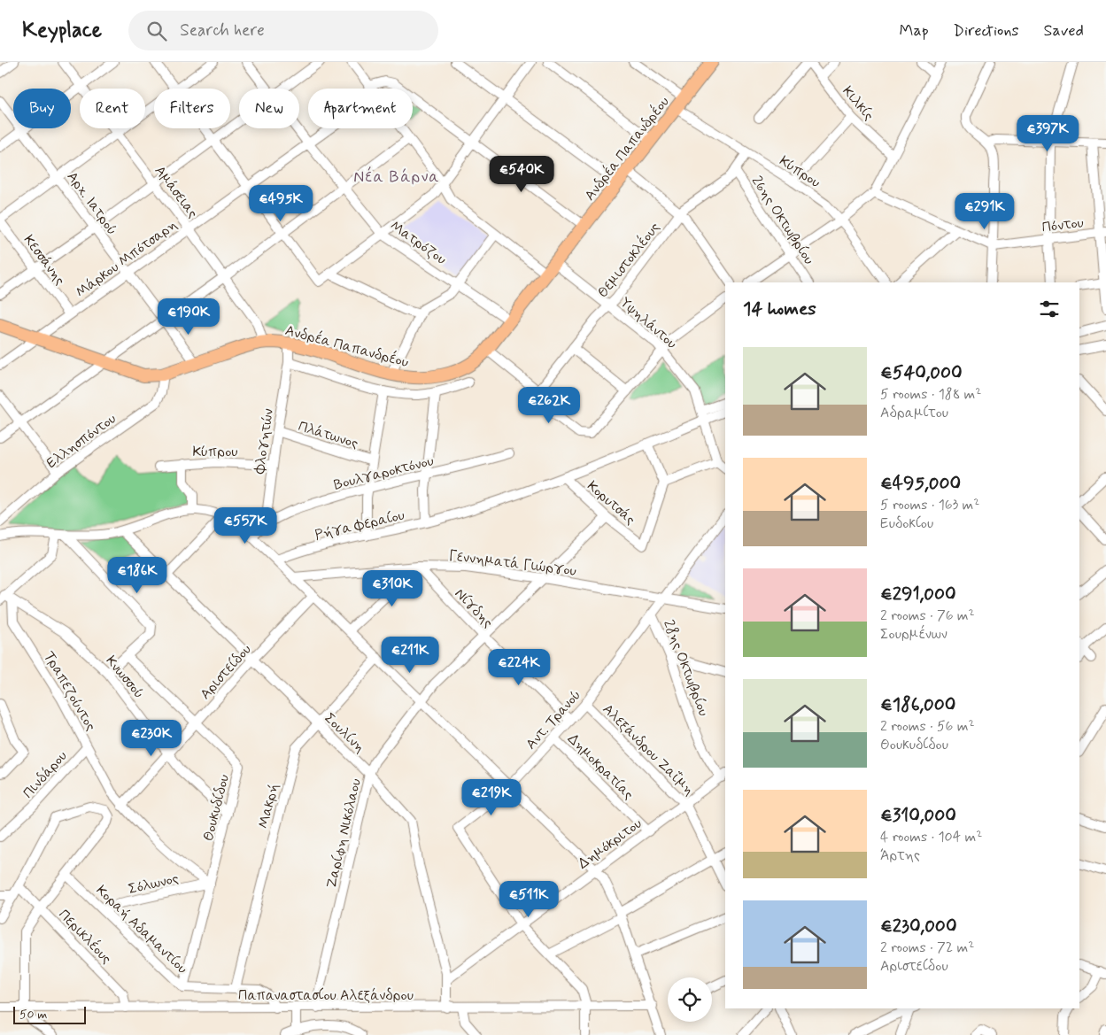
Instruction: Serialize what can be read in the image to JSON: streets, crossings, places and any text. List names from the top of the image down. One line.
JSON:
{"streets":{"main road":["Ανδρέα Παπανδρέου"],"street":["Κιλκίς","Κύπρου","Αμάσειας","Αρχ. Ιατρού","26ης Οκτωβρίου","Πόντου","Ματρόζου","Μάρκου Μπότσαρη","Κεσσάνης","Θεμιστοκλέους","Υψηλάντου","Πλάτωνος","Ελλησπόντου","Φλογητών","Βουλγαροκτόνου","Κορυτσάς","Ρήγα Φεραίου","Γεννηματά Γιώργου","Νίγδης","28ης Οκτωβρίου","Αριστείδου","Κνωσσού","Τραπεζούντος","Αντ. Τρανού","Σουλίνη","Αλεξάνδρου Ζαΐμη","Δημοκρατίας","Πινδάρου","Μακρή","Θουκυδίδου","Ζαρίφη Νικόλαου","Δημόκριτου","Σόλωνος","Κοραή Αδαμαντίου","Περικλέους","Παπαναστασίου Αλεξάνδρου"]},"crossings":[["Ανδρέα Παπανδρέου","Κύπρου"],["Ανδρέα Παπανδρέου","Αμάσειας"],["Ανδρέα Παπανδρέου","Αρχ. Ιατρού"],["Ανδρέα Παπανδρέου","Ματρόζου"],["Ανδρέα Παπανδρέου","Μάρκου Μπότσαρη"],["Ανδρέα Παπανδρέου","Υψηλάντου"],["Ανδρέα Παπανδρέου","Ελλησπόντου"],["Ανδρέα Παπανδρέου","Φλογητών"],["Κύπρου","Θεμιστοκλέους"],["Κύπρου","Φλογητών"],["Αμάσειας","Μάρκου Μπότσαρη"],["Αρχ. Ιατρού","Μάρκου Μπότσαρη"],["26ης Οκτωβρίου","Θεμιστοκλέους"],["Ματρόζου","Μάρκου Μπότσαρη"],["Μάρκου Μπότσαρη","Κεσσάνης"],["Θεμιστοκλέους","Υψηλάντου"],["Υψηλάντου","Ρήγα Φεραίου"],["Πλάτωνος","Φλογητών"],["Φλογητών","Βουλγαροκτόνου"],["Κορυτσάς","Ρήγα Φεραίου"],["Κορυτσάς","Ζαρίφη Νικόλαου"],["Γεννηματά Γιώργου","Νίγδης"],["Γεννηματά Γιώργου","Αντ. Τρανού"],["Γεννηματά Γιώργου","Ζαρίφη Νικόλαου"],["Νίγδης","Αντ. Τρανού"],["Νίγδης","Ζαρίφη Νικόλαου"],["28ης Οκτωβρίου","Αντ. Τρανού"],["28ης Οκτωβρίου","Δημόκριτου"],["Αριστείδου","Κνωσσού"],["Αριστείδου","Τραπεζούντος"],["Αριστείδου","Σουλίνη"],["Αριστείδου","Θουκυδίδου"],["Κνωσσού","Τραπεζούντος"],["Κνωσσού","Θουκυδίδου"],["Τραπεζούντος","Πινδάρου"],["Τραπεζούντος","Θουκυδίδου"],["Τραπεζούντος","Σόλωνος"],["Αντ. Τρανού","Αλεξάνδρου Ζαΐμη"],["Αντ. Τρανού","Δημοκρατίας"],["Αντ. Τρανού","Δημόκριτου"],["Σουλίνη","Μακρή"],["Σουλίνη","Ζαρίφη Νικόλαου"],["Σουλίνη","Δημόκριτου"],["Σουλίνη","Παπαναστασίου Αλεξάνδρου"],["Αλεξάνδρου Ζαΐμη","Δημόκριτου"],["Δημοκρατίας","Δημόκριτου"],["Μακρή","Κοραή Αδαμαντίου"],["Θουκυδίδου","Σόλωνος"],["Θουκυδίδου","Κοραή Αδαμαντίου"],["Ζαρίφη Νικόλαου","Παπαναστασίου Αλεξάνδρου"],["Σόλωνος","Κοραή Αδαμαντίου"],["Κοραή Αδαμαντίου","Παπαναστασίου Αλεξάνδρου"],["Περικλέους","Παπαναστασίου Αλεξάνδρου"]],"districts":["Νέα Βάρνα"],"scale_bar":"50 m","page":{"header":"Keyplace","search":"Search here","nav":["Map","Directions","Saved"],"chip":["Buy","Rent","Filters","New","Apartment"],"price":["€397K","€540K","€495K","€291K","€190K","€262K","€557K","€186K","€310K","€211K","€224K","€230K","€219K","€511K"],"heading":"14 homes","list":[{"name":"€540,000","note":"5 rooms · 188 m² · Αδραμίτου"},{"name":"€495,000","note":"5 rooms · 163 m² · Ευδοκίου"},{"name":"€291,000","note":"2 rooms · 76 m² · Σουρμένων"},{"name":"€186,000","note":"2 rooms · 56 m² · Θουκυδίδου"},{"name":"€310,000","note":"4 rooms · 104 m² · Άρτης"},{"name":"€230,000","note":"2 rooms · 72 m² · Αριστείδου"}],"scale":"50 m"}}
